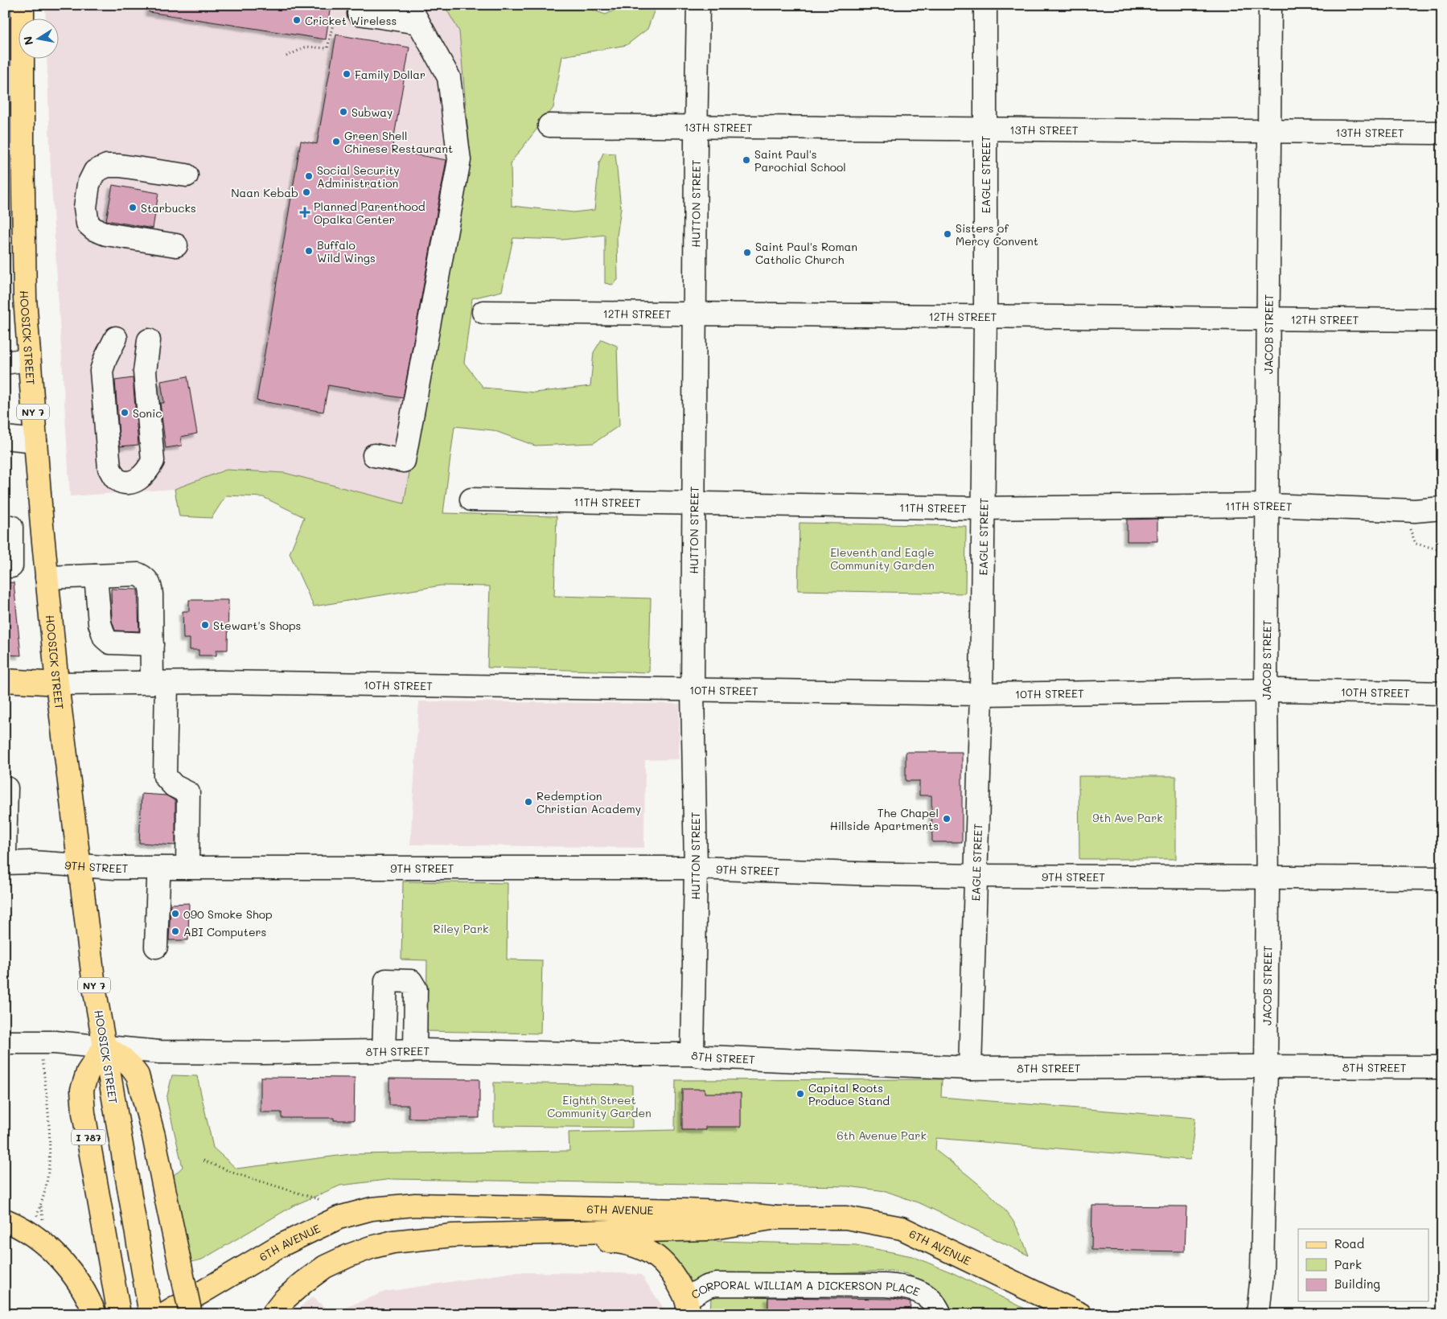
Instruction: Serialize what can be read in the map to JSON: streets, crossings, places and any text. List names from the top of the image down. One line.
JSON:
{"streets":{"main road":["HOOSICK STREET","NY 7","10TH STREET","I 787","6TH AVENUE"],"street":["13TH STREET","EAGLE STREET","HUTTON STREET","12TH STREET","JACOB STREET","11TH STREET","9TH STREET","8TH STREET","CORPORAL WILLIAM A DICKERSON PLACE"]},"crossings":[["13TH STREET","EAGLE STREET"],["13TH STREET","HUTTON STREET"],["13TH STREET","JACOB STREET"],["EAGLE STREET","12TH STREET"],["EAGLE STREET","11TH STREET"],["EAGLE STREET","10TH STREET"],["EAGLE STREET","9TH STREET"],["EAGLE STREET","8TH STREET"],["HUTTON STREET","12TH STREET"],["HUTTON STREET","11TH STREET"],["HUTTON STREET","10TH STREET"],["HUTTON STREET","9TH STREET"],["HUTTON STREET","8TH STREET"],["12TH STREET","JACOB STREET"],["JACOB STREET","11TH STREET"],["JACOB STREET","10TH STREET"],["JACOB STREET","9TH STREET"],["JACOB STREET","8TH STREET"],["HOOSICK STREET","10TH STREET"],["HOOSICK STREET","9TH STREET"],["HOOSICK STREET","8TH STREET"],["HOOSICK STREET","I 787"],["8TH STREET","I 787"]],"parks":["Eleventh and Eagle Community Garden","9th Ave Park","Riley Park","Eighth Street Community Garden","6th Avenue Park"],"places":{"other":["Cricket Wireless","Family Dollar","Subway","Green Shell Chinese Restaurant","Saint Paul's Parochial School","Social Security Administration","Naan Kebab","Starbucks","Sisters of Mercy Convent","Buffalo Wild Wings","Saint Paul's Roman Catholic Church","Sonic","Stewart's Shops","Redemption Christian Academy","The Chapel Hillside Apartments","090 Smoke Shop","ABI Computers","Capital Roots Produce Stand"],"health":["Planned Parenthood Opalka Center"]},"legend":["Road","Park","Building"],"north":"left"}
